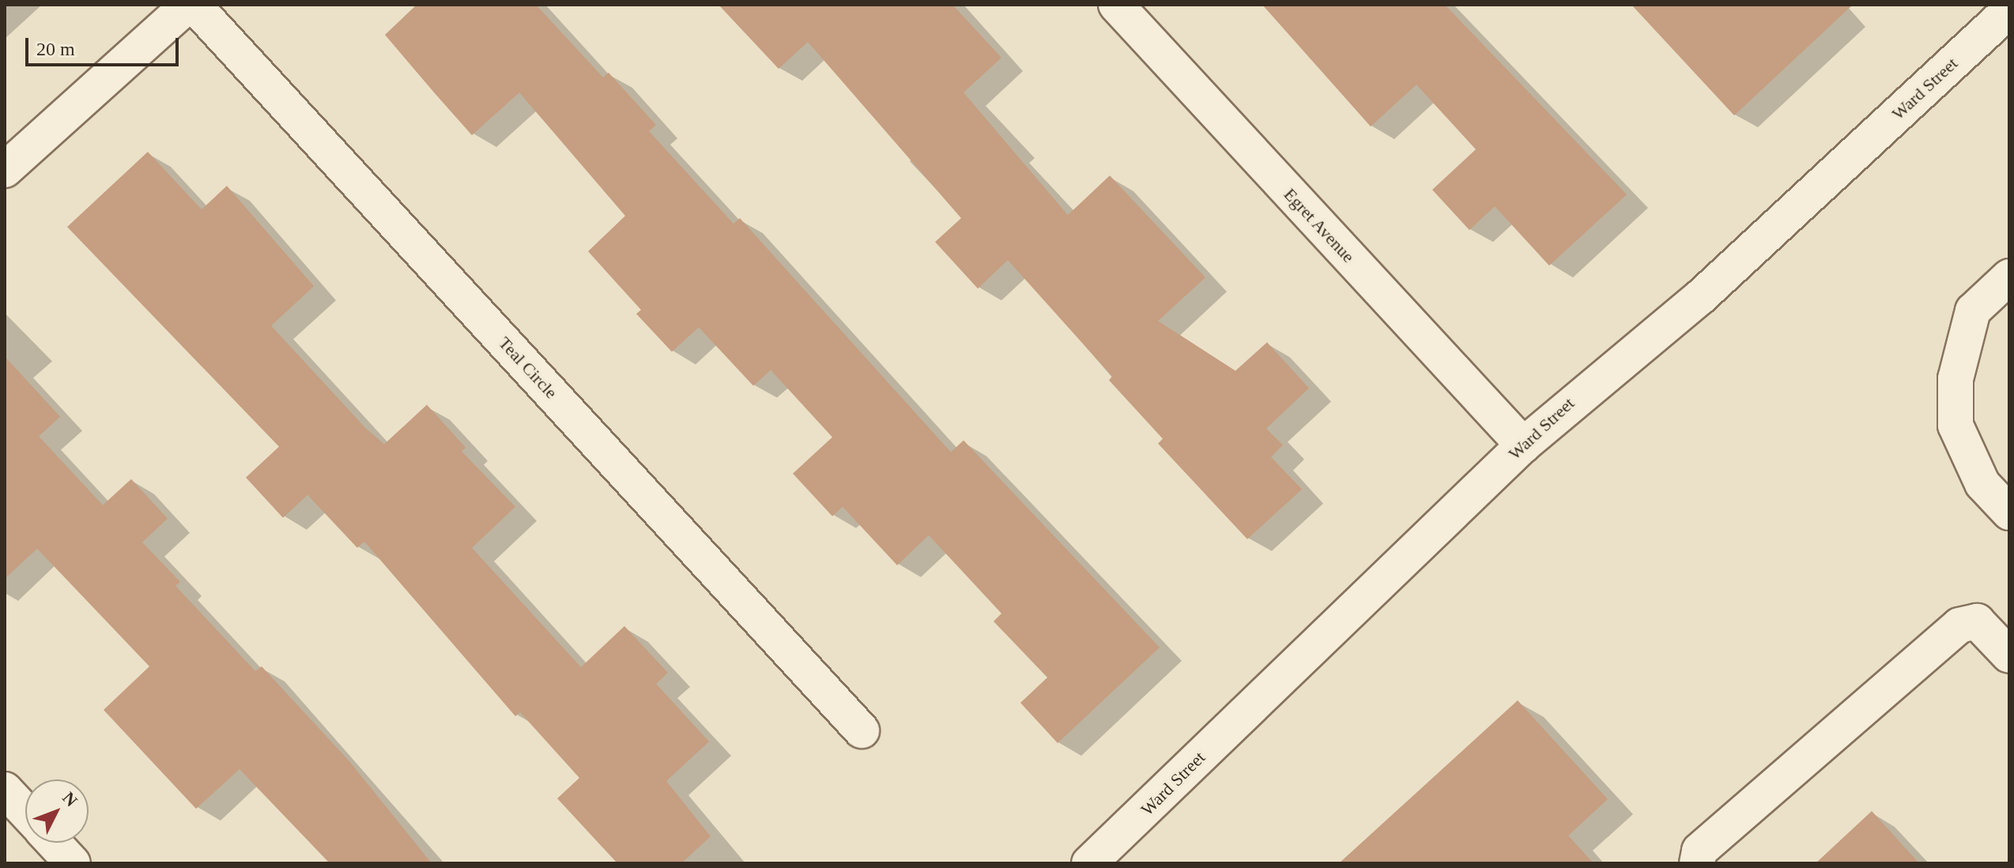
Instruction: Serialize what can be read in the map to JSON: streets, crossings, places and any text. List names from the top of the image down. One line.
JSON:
{"streets":{"street":["Ward Street","Egret Avenue","Teal Circle"]},"crossings":[["Ward Street","Egret Avenue"]],"scale_bar":"20 m","north":"top right"}
